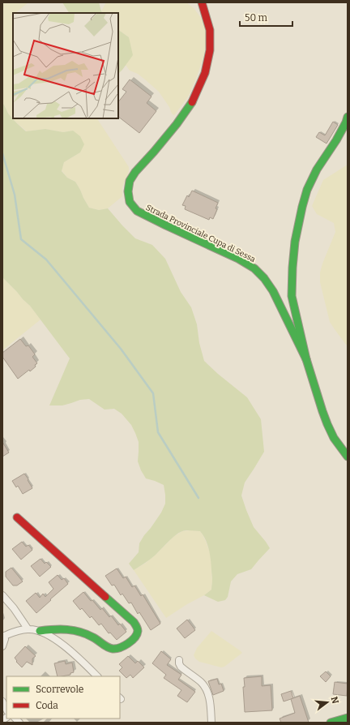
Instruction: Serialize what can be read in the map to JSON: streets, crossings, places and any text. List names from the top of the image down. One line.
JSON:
{"streets":{"street":["Strada Provinciale Cupa di Sessa"]},"legend":["Scorrevole","Coda"],"scale_bar":"50 m","north":"right"}
